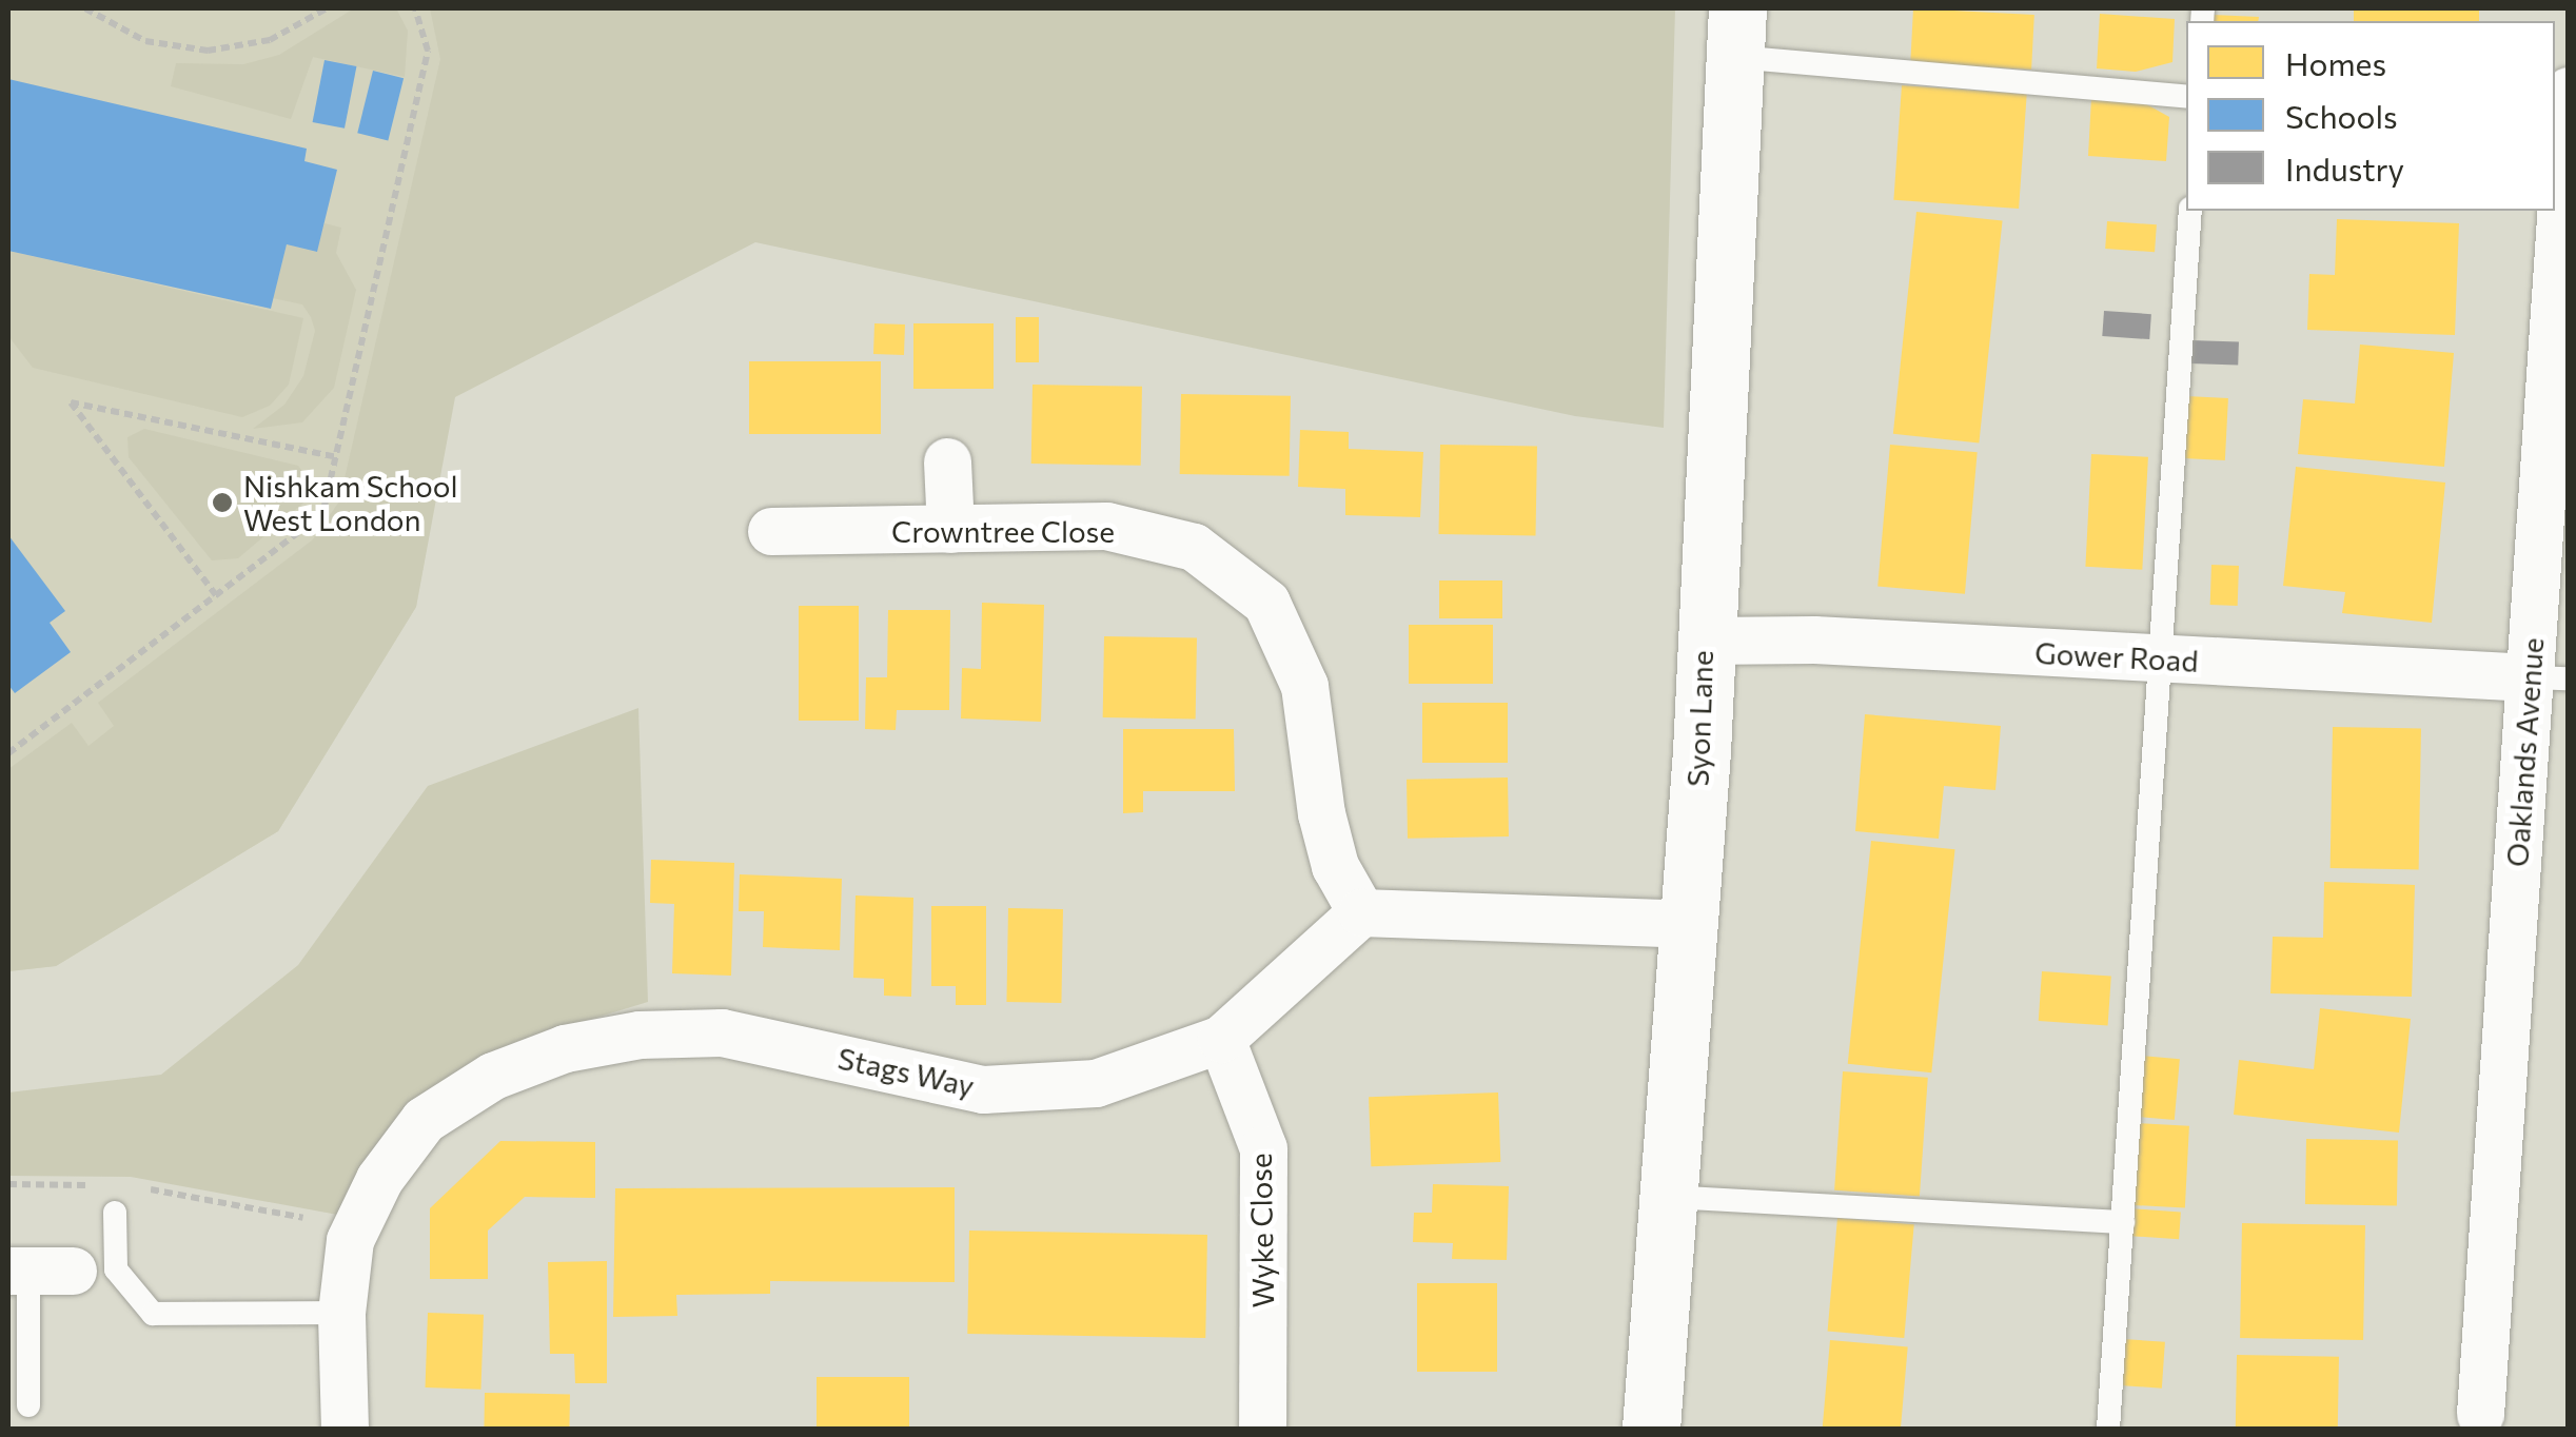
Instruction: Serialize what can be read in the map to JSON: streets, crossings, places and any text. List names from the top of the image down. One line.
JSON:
{"streets":{"main road":["Syon Lane"],"street":["Crowntree Close","Gower Road","Oaklands Avenue","Stags Way","Wyke Close"]},"crossings":[["Crowntree Close","Stags Way"],["Gower Road","Syon Lane"],["Gower Road","Oaklands Avenue"],["Stags Way","Wyke Close"]],"places":["Nishkam School West London"],"legend":["Homes","Schools","Industry"]}
